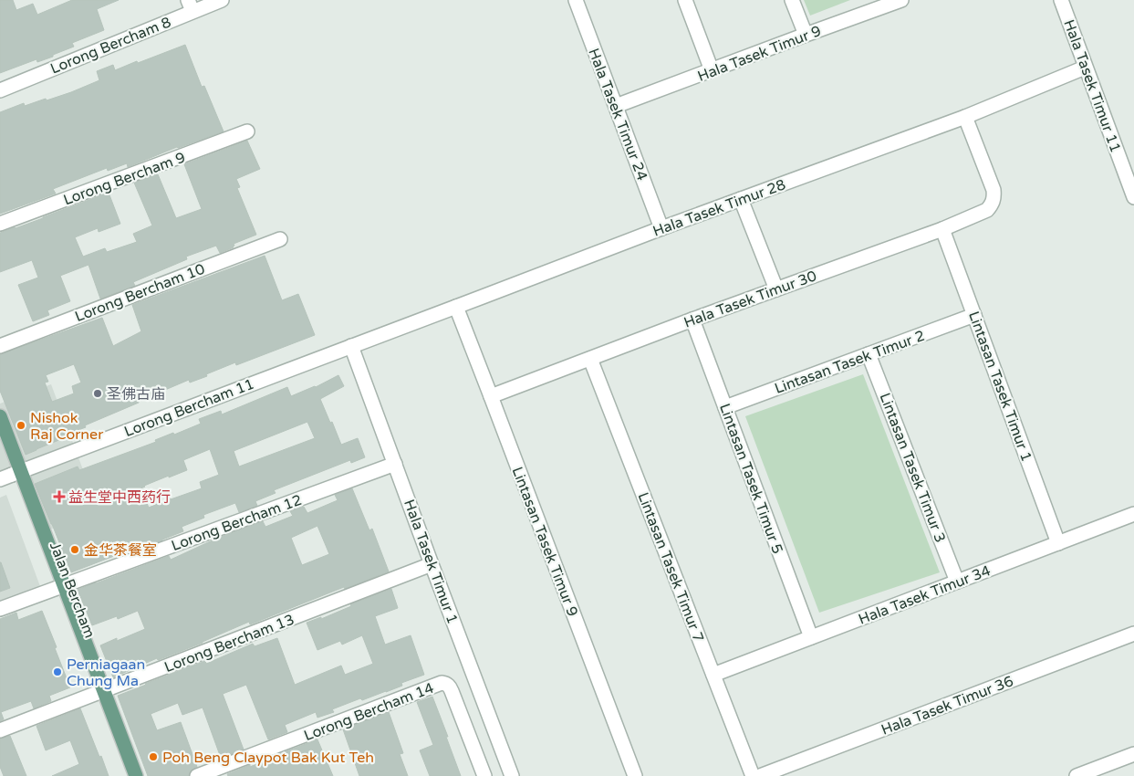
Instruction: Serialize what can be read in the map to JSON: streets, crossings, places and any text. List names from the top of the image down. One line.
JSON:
{"streets":{"main road":["Jalan Bercham"],"street":["Lorong Bercham 8","Hala Tasek Timur 9","Hala Tasek Timur 11","Hala Tasek Timur 24","Lorong Bercham 9","Hala Tasek Timur 28","Lorong Bercham 10","Hala Tasek Timur 30","Lintasan Tasek Timur 2","Lintasan Tasek Timur 1","Lorong Bercham 11","Lintasan Tasek Timur 3","Lintasan Tasek Timur 5","Lorong Bercham 12","Lintasan Tasek Timur 9","Hala Tasek Timur 1","Lintasan Tasek Timur 7","Hala Tasek Timur 34","Lorong Bercham 13","Hala Tasek Timur 36","Lorong Bercham 14"]},"crossings":[["Hala Tasek Timur 9","Hala Tasek Timur 24"],["Hala Tasek Timur 11","Hala Tasek Timur 28"],["Hala Tasek Timur 24","Hala Tasek Timur 28"],["Hala Tasek Timur 28","Hala Tasek Timur 30"],["Hala Tasek Timur 28","Lorong Bercham 11"],["Hala Tasek Timur 28","Lintasan Tasek Timur 9"],["Hala Tasek Timur 28","Hala Tasek Timur 1"],["Hala Tasek Timur 30","Lintasan Tasek Timur 1"],["Hala Tasek Timur 30","Lintasan Tasek Timur 5"],["Hala Tasek Timur 30","Lintasan Tasek Timur 9"],["Hala Tasek Timur 30","Lintasan Tasek Timur 7"],["Lintasan Tasek Timur 2","Lintasan Tasek Timur 1"],["Lintasan Tasek Timur 2","Lintasan Tasek Timur 3"],["Lintasan Tasek Timur 2","Lintasan Tasek Timur 5"],["Lintasan Tasek Timur 1","Hala Tasek Timur 34"],["Lorong Bercham 11","Hala Tasek Timur 1"],["Lorong Bercham 11","Jalan Bercham"],["Lintasan Tasek Timur 3","Hala Tasek Timur 34"],["Lintasan Tasek Timur 5","Hala Tasek Timur 34"],["Lorong Bercham 12","Hala Tasek Timur 1"],["Lorong Bercham 12","Jalan Bercham"],["Hala Tasek Timur 1","Lorong Bercham 13"],["Lintasan Tasek Timur 7","Hala Tasek Timur 34"],["Jalan Bercham","Lorong Bercham 13"]],"places":{"other":["圣佛古庙","Nishok Raj Corner","金华茶餐室","Perniagaan Chung Ma","Poh Beng Claypot Bak Kut Teh"],"health":["益生堂中西药行"]}}
